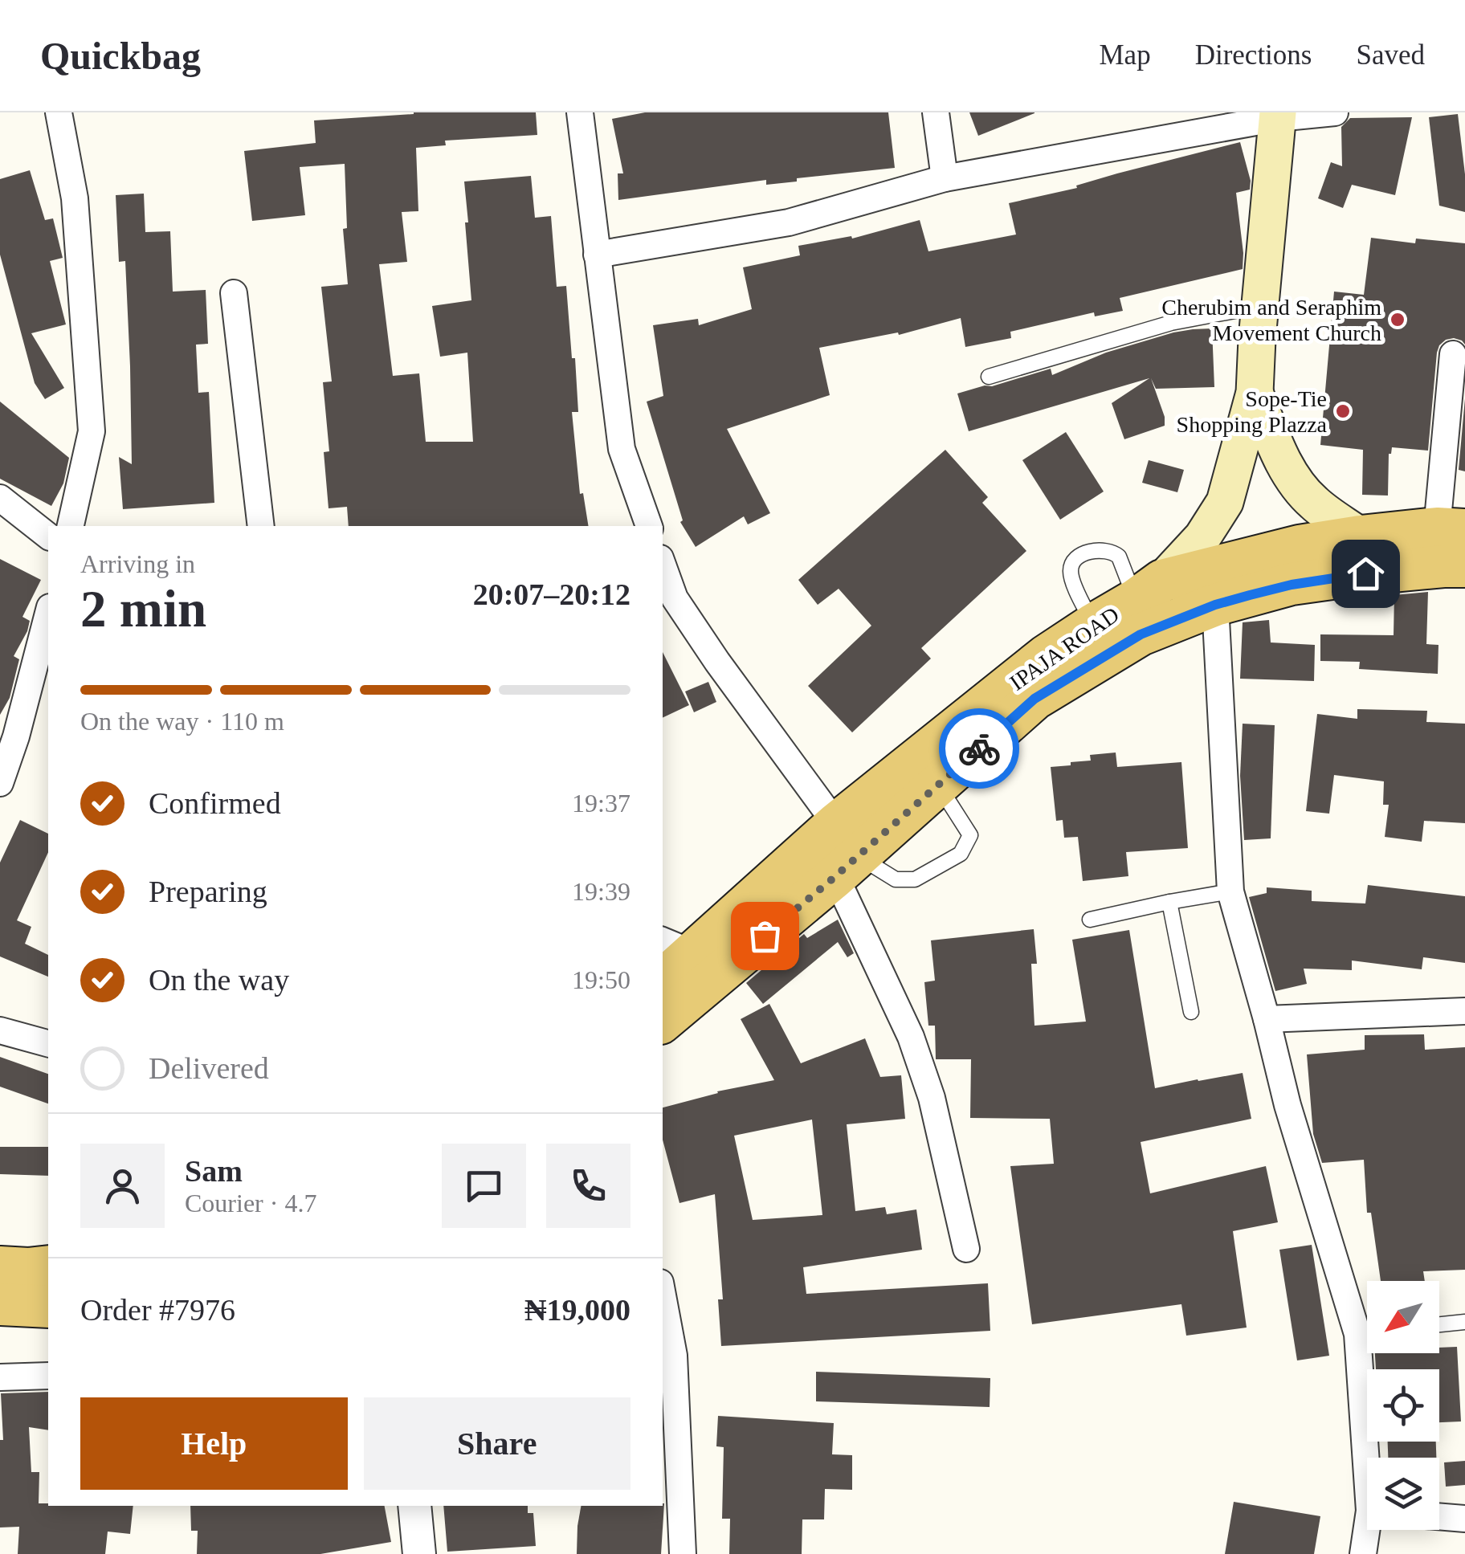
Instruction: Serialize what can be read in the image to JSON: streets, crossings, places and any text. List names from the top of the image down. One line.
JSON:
{"streets":{"main road":["IPAJA ROAD"]},"places":["Cherubim and Seraphim Movement Church","Sope-Tie Shopping Plazza"],"north":"bottom left","page":{"header":"Quickbag","nav":["Map","Directions","Saved"],"heading":["2 min","Arriving in","20:07–20:12"],"panel":["Sam","Courier · 4.7","Order #7976","₦19,000"],"bar":"On the way · 110 m","list":[["Confirmed","19:37"],["Preparing","19:39"],["On the way","19:50"],"Delivered"],"buttons":["Help","Share"]}}
